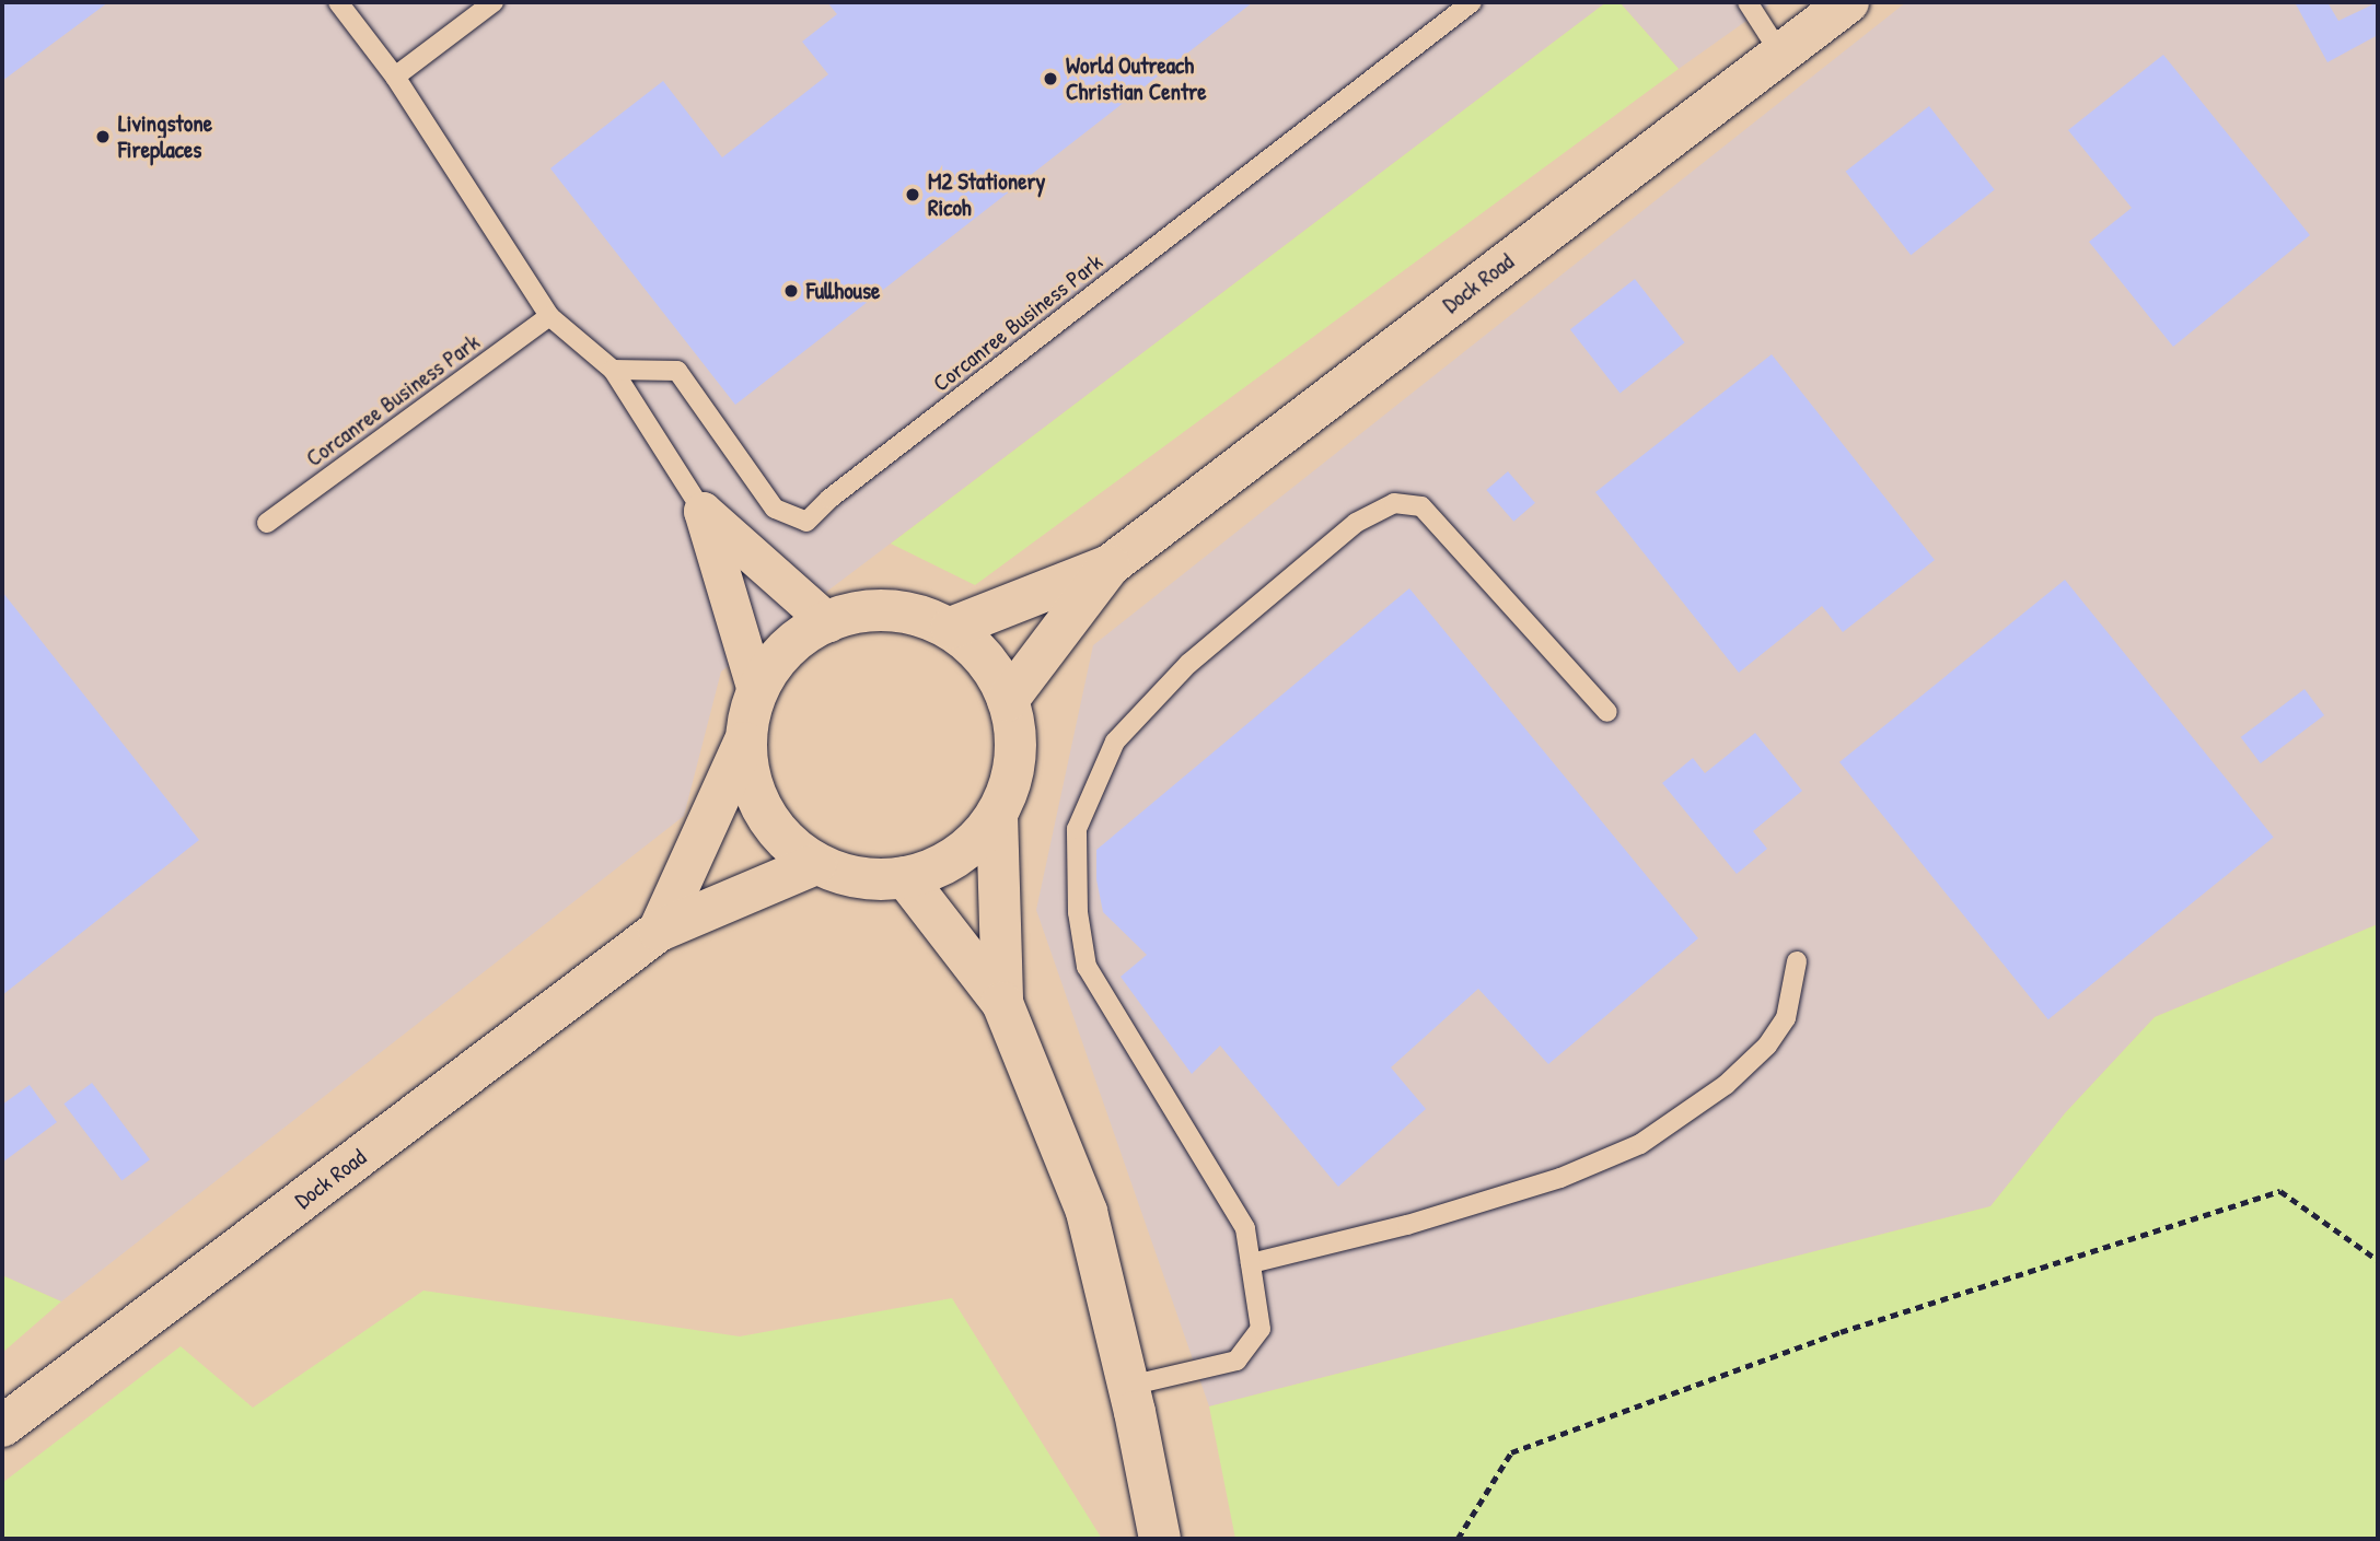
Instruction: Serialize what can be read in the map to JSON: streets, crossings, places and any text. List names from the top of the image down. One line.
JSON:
{"streets":{"main road":["Dock Road"],"lane":["Corcanree Business Park"]},"places":["World Outreach Christian Centre","Livingstone Fireplaces","M2 Stationery Ricoh","Fullhouse"]}
